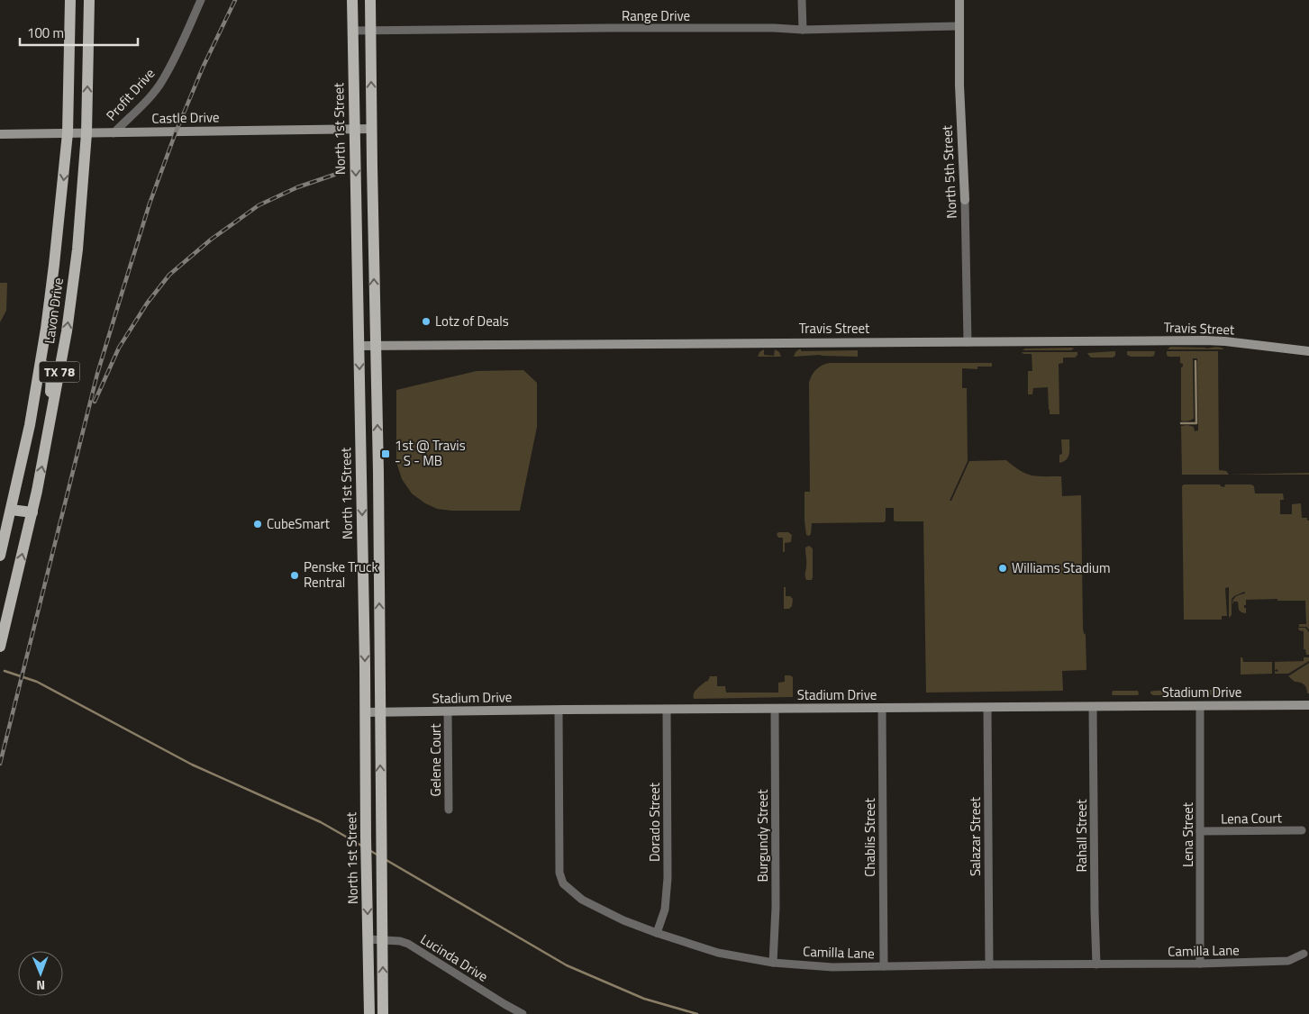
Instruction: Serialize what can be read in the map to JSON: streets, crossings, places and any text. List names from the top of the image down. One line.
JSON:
{"streets":{"main road":["North 1st Street","Lavon Drive","TX 78"],"street":["Range Drive","Profit Drive","Castle Drive","North 5th Street","Travis Street","Stadium Drive","Gelene Court","Lena Court","Dorado Street","Lena Street","Burgundy Street","Rahall Street","Salazar Street","Chablis Street","Camilla Lane","Lucinda Drive"]},"crossings":[["Range Drive","North 1st Street"],["Range Drive","North 5th Street"],["Profit Drive","Castle Drive"],["Castle Drive","North 1st Street"],["Castle Drive","Lavon Drive"],["North 1st Street","Travis Street"],["North 1st Street","Stadium Drive"],["North 1st Street","Lucinda Drive"],["North 5th Street","Travis Street"],["Stadium Drive","Gelene Court"],["Stadium Drive","Dorado Street"],["Stadium Drive","Lena Street"],["Stadium Drive","Burgundy Street"],["Stadium Drive","Rahall Street"],["Stadium Drive","Salazar Street"],["Stadium Drive","Chablis Street"],["Stadium Drive","Camilla Lane"],["Lena Court","Lena Street"],["Dorado Street","Camilla Lane"],["Lena Street","Camilla Lane"],["Burgundy Street","Camilla Lane"],["Rahall Street","Camilla Lane"],["Salazar Street","Camilla Lane"],["Chablis Street","Camilla Lane"]],"places":{"other":["Lotz of Deals","CubeSmart","Williams Stadium","Penske Truck Rentral"],"transit":["1st @ Travis - S - MB"]},"scale_bar":"100 m","north":"bottom"}
